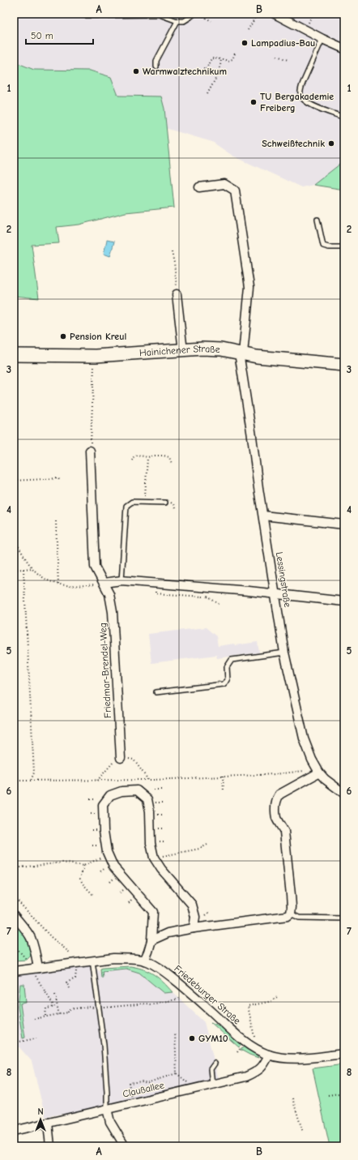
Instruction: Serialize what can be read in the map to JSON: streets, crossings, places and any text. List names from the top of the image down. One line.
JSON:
{"streets":{"main road":["Hainichener Straße"],"street":["Lessingstraße","Friedmar-Brendel-Weg","Friedeburger Straße","Claußallee"]},"crossings":[["Hainichener Straße","Lessingstraße"],["Friedeburger Straße","Claußallee"]],"places":["Lampadius-Bau","Warmwalztechnikum","TU Bergakademie Freiberg","Schweißtechnik","Pension Kreul","GYM10"],"scale_bar":"50 m","north":"top","grid":{"columns":["A","B"],"rows":["1","2","3","4","5","6","7","8"]}}
